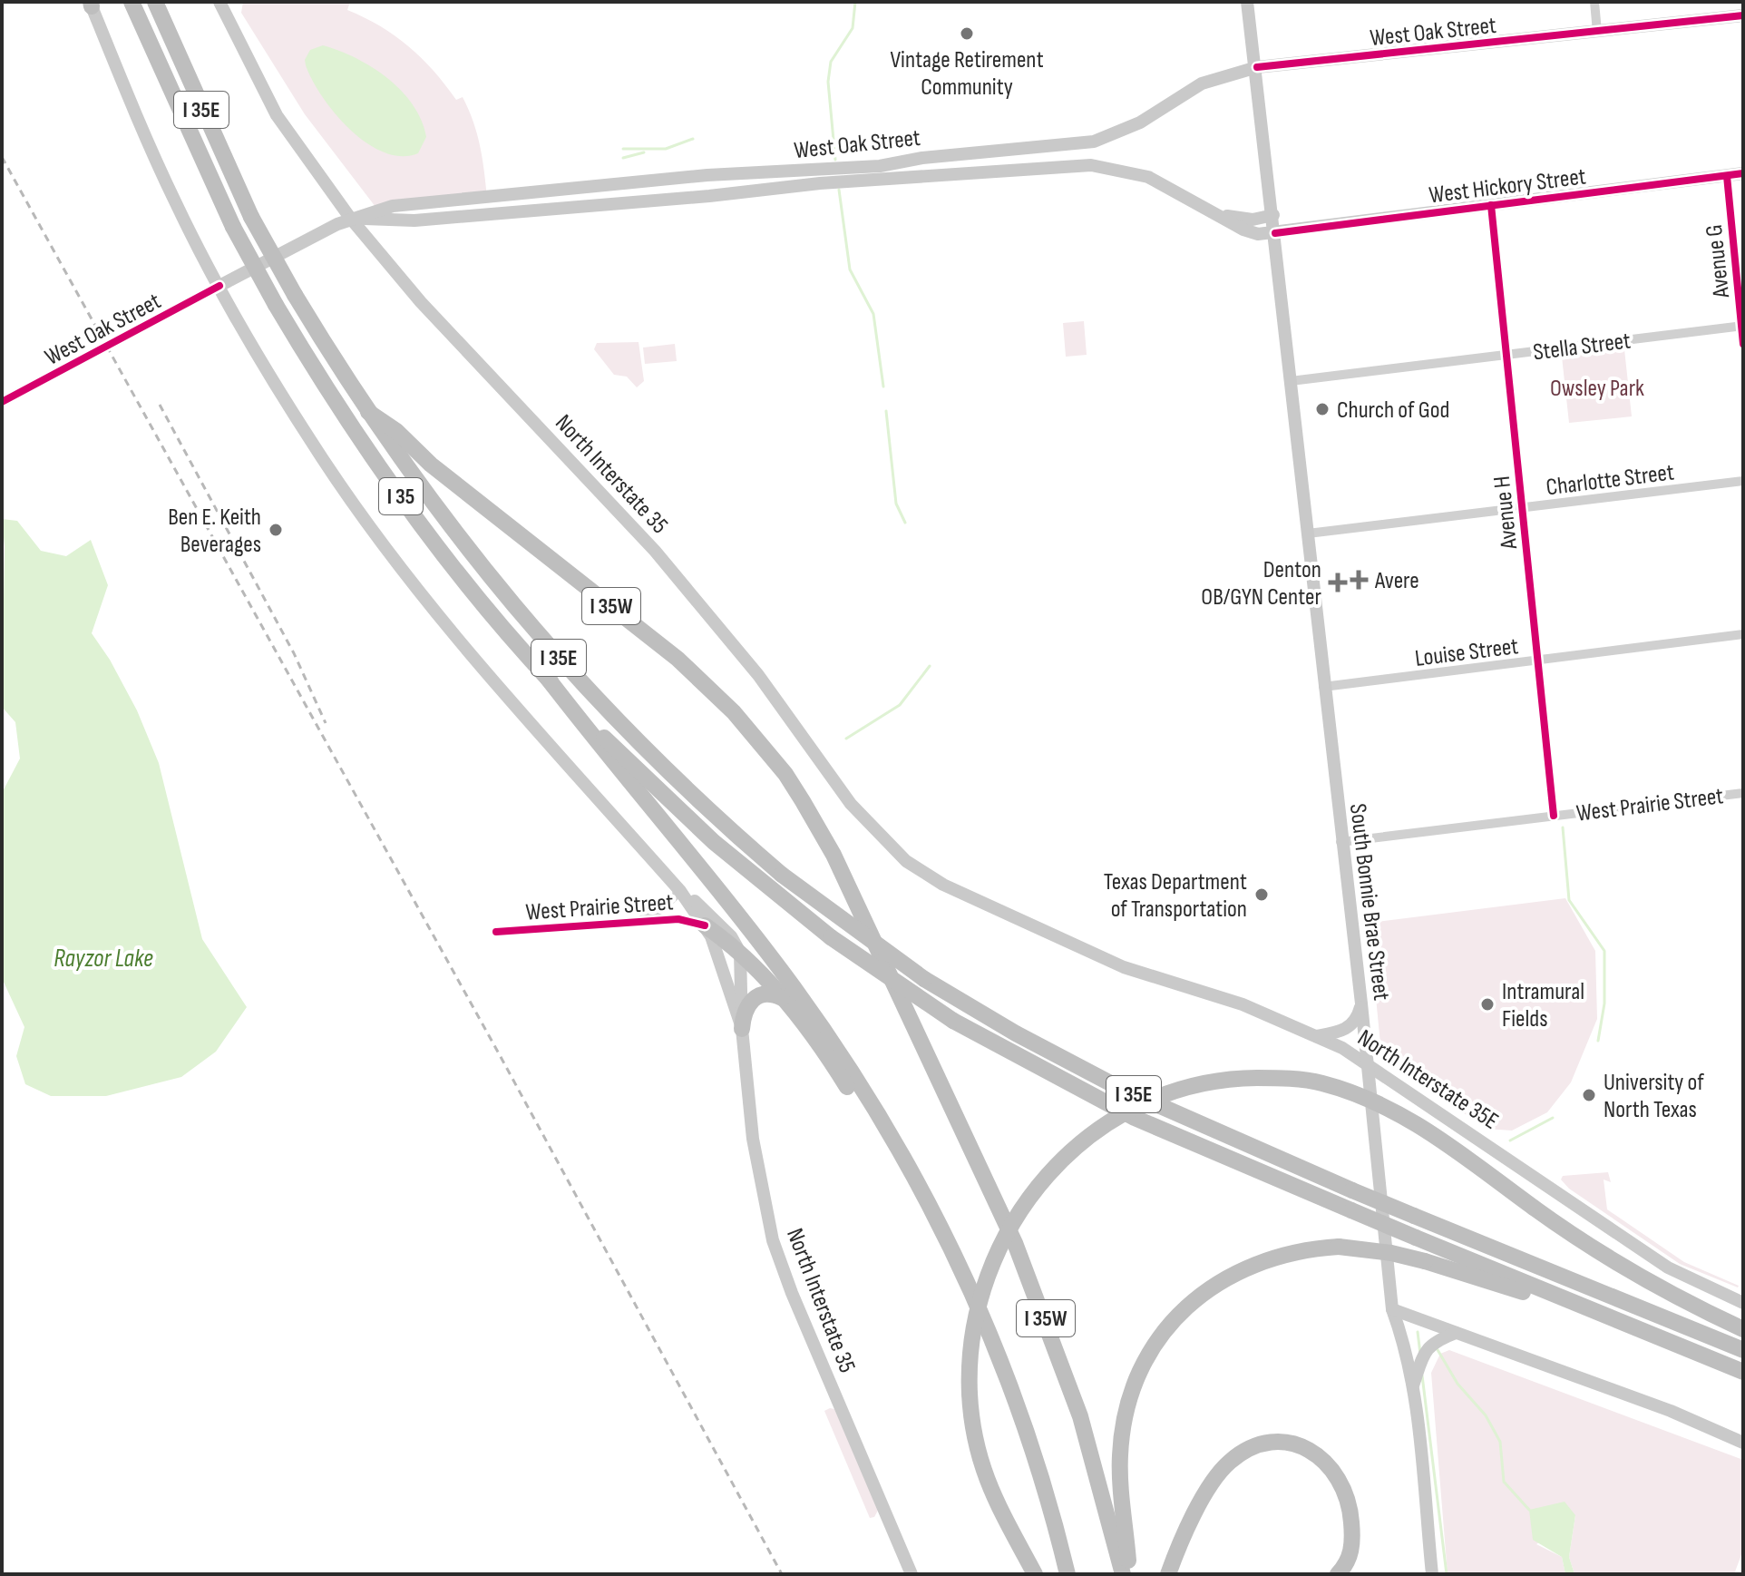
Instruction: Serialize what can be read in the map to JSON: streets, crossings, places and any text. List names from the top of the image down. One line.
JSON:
{"streets":{"highway":["I 35E","I 35","I 35W"],"main road":["West Oak Street","West Hickory Street","North Interstate 35","South Bonnie Brae Street","North Interstate 35E"],"street":["Avenue G","Stella Street","Charlotte Street","Avenue H","Louise Street","West Prairie Street"]},"crossings":[["West Oak Street","West Hickory Street"],["West Oak Street","North Interstate 35"],["West Oak Street","South Bonnie Brae Street"],["I 35E","I 35"],["I 35E","I 35W"],["West Hickory Street","Avenue G"],["West Hickory Street","Avenue H"],["West Hickory Street","South Bonnie Brae Street"],["Avenue G","Stella Street"],["Stella Street","Avenue H"],["Stella Street","South Bonnie Brae Street"],["North Interstate 35","West Prairie Street"],["North Interstate 35","North Interstate 35E"],["Charlotte Street","Avenue H"],["Charlotte Street","South Bonnie Brae Street"],["I 35","I 35W"],["Avenue H","Louise Street"],["Avenue H","West Prairie Street"],["Louise Street","South Bonnie Brae Street"],["West Prairie Street","South Bonnie Brae Street"],["South Bonnie Brae Street","North Interstate 35E"]],"water":["Rayzor Lake"],"parks":["Owsley Park"],"places":{"other":["Vintage Retirement Community","Church of God","Ben E. Keith Beverages","Texas Department of Transportation","Intramural Fields","University of North Texas"],"health":["Avere","Denton OB/GYN Center"]}}
